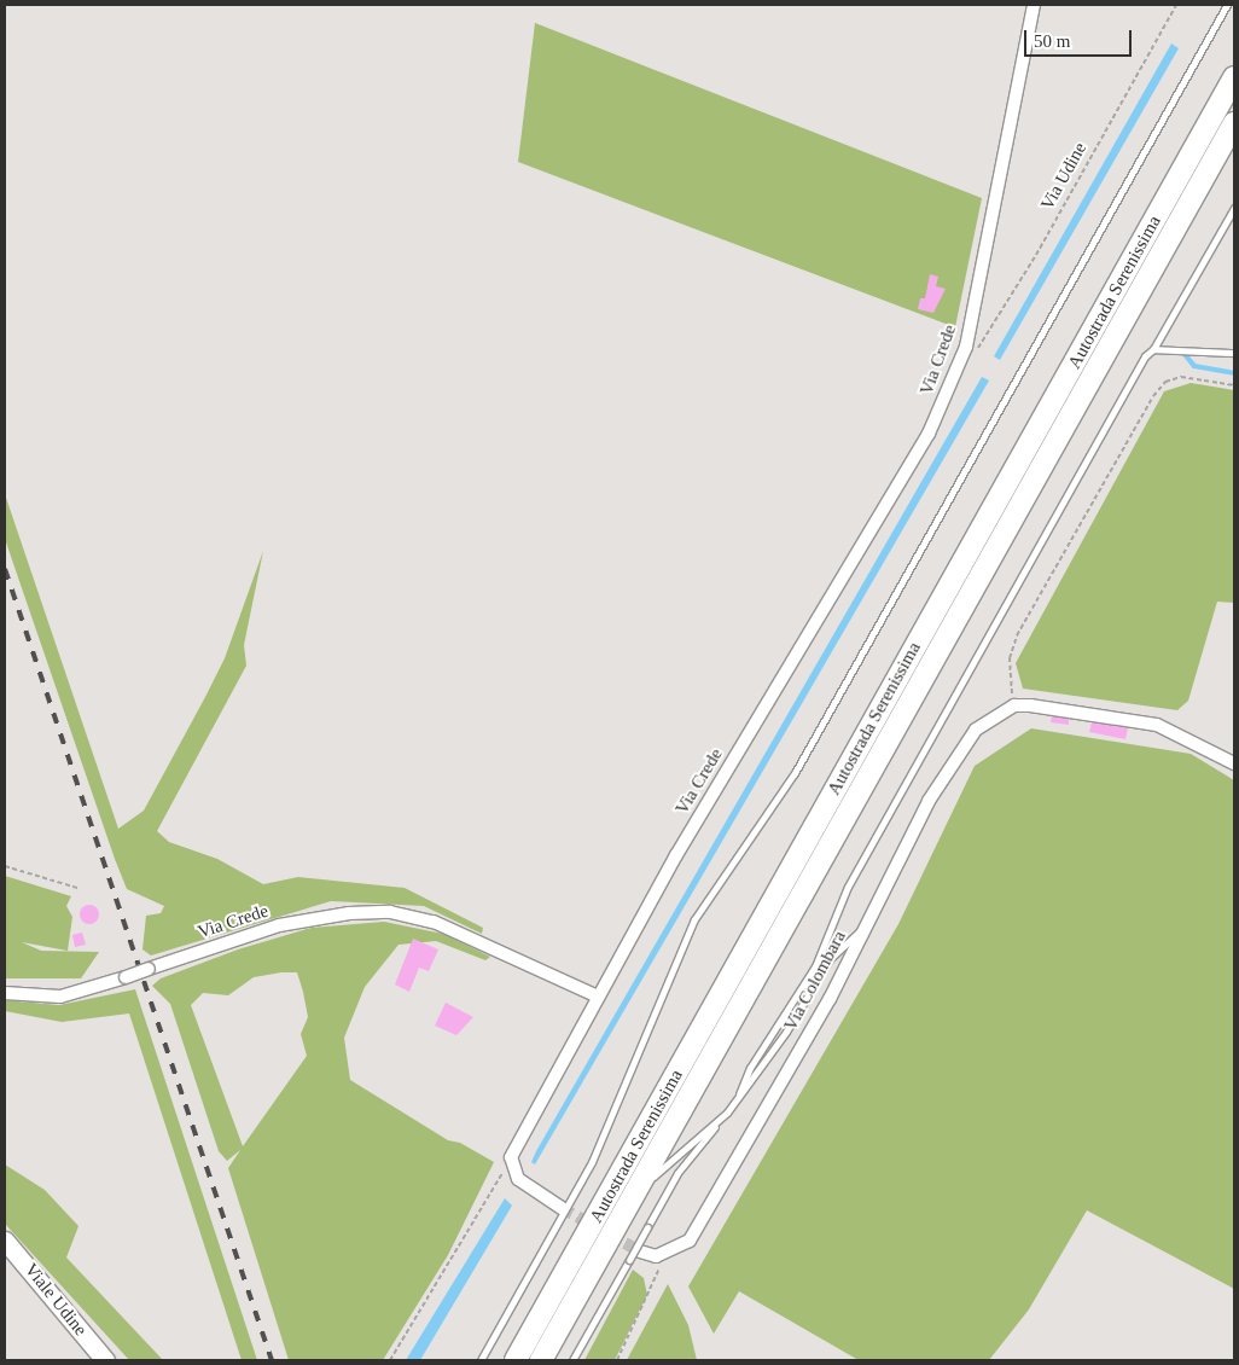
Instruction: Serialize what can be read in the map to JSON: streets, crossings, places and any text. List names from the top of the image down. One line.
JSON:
{"streets":{"highway":["Autostrada Serenissima"],"main road":["Viale Udine"],"street":["Via Crede","Via Colombara"],"path":["Via Udine"]},"crossings":[["Via Udine","Via Crede"]],"scale_bar":"50 m"}
